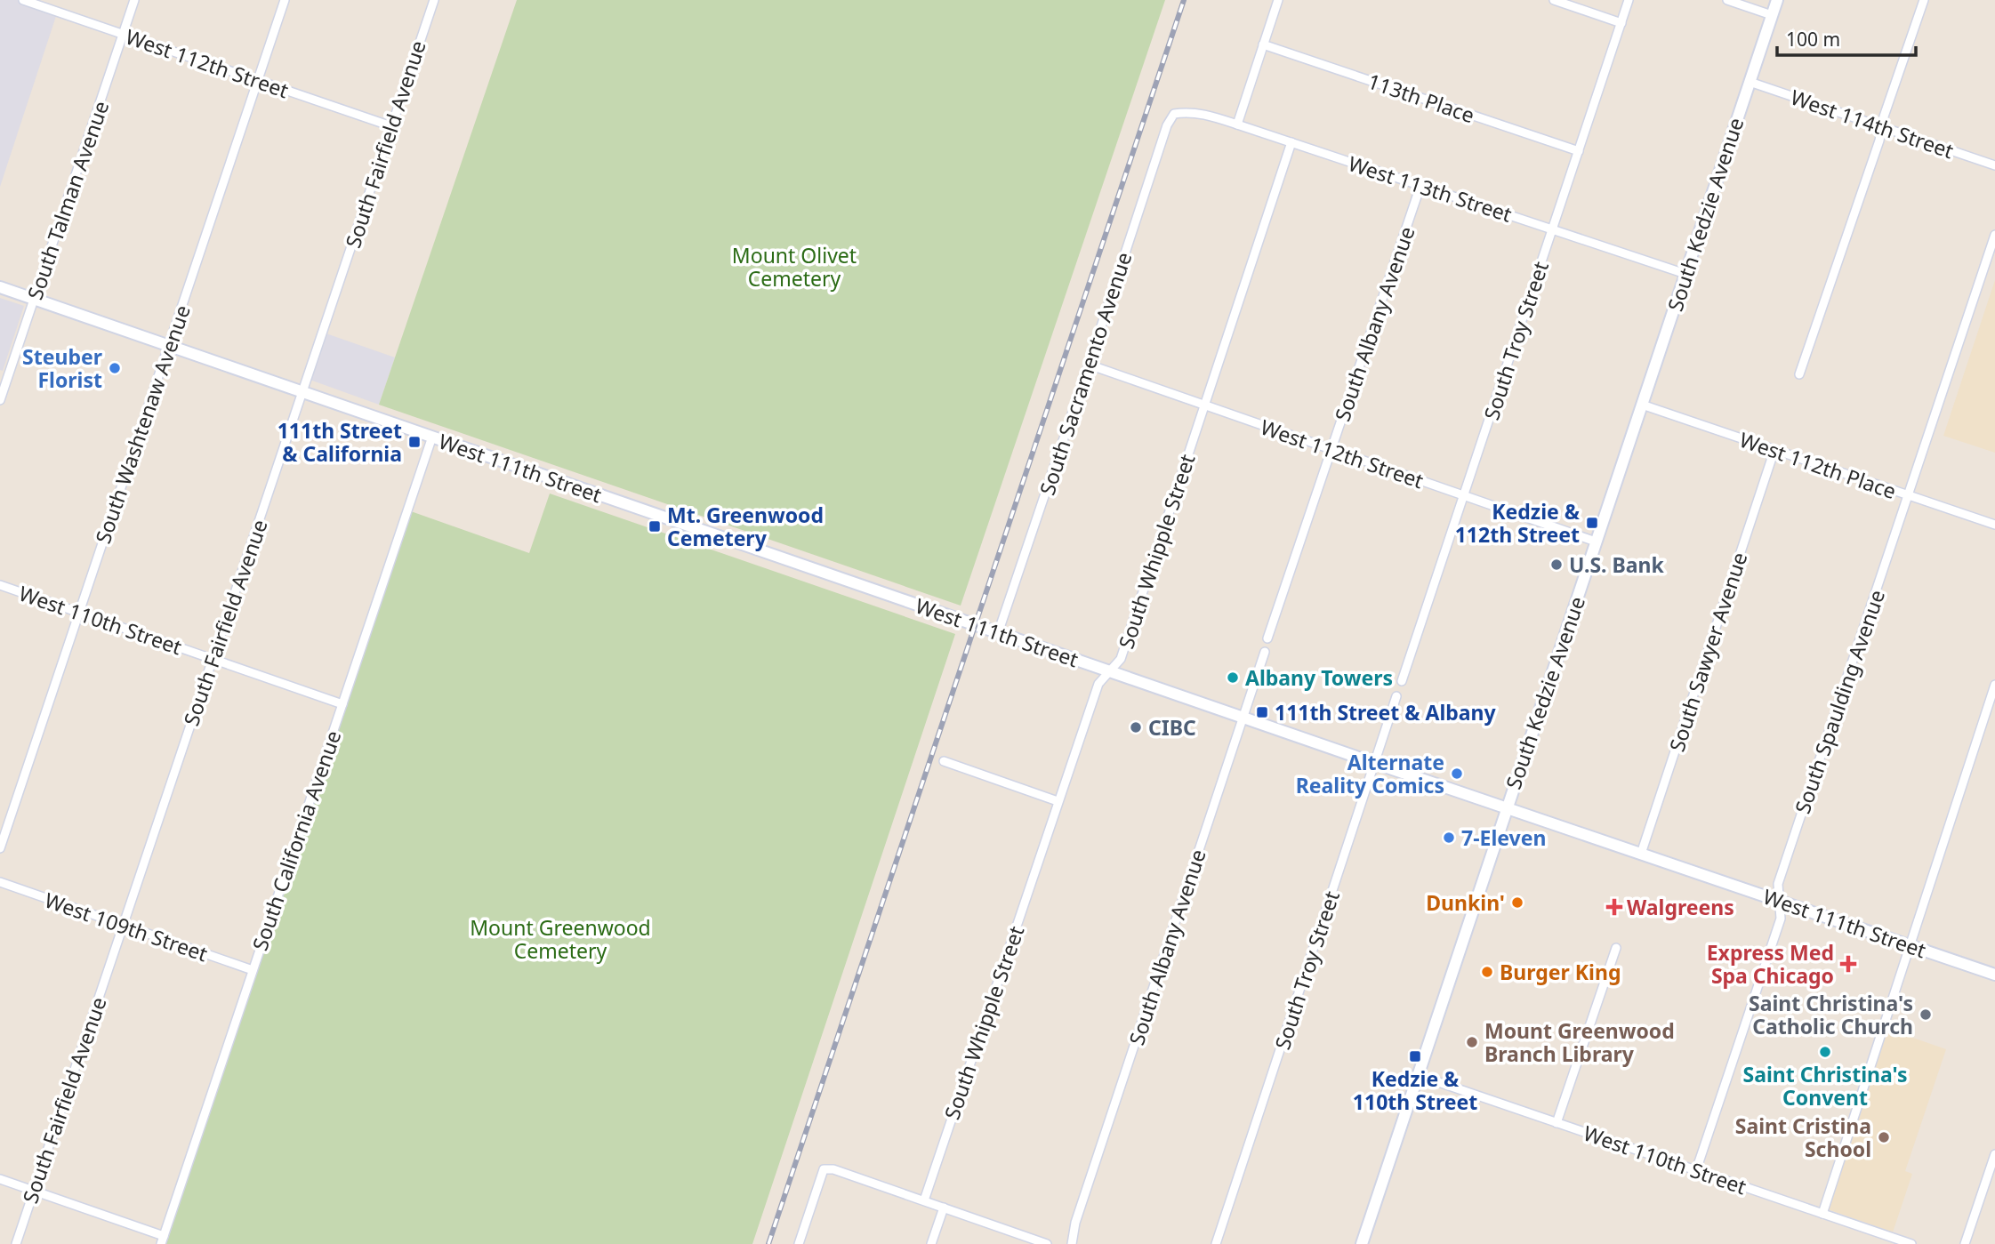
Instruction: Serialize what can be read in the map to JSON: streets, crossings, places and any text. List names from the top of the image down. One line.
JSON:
{"streets":{"main road":["South Kedzie Avenue","West 111th Street"],"street":["West 112th Street","113th Place","West 114th Street","South Fairfield Avenue","West 113th Street","South Talman Avenue","South Albany Avenue","South Troy Street","South Sacramento Avenue","South Washtenaw Avenue","West 112th Place","South Whipple Street","West 110th Street","South Sawyer Avenue","South Spaulding Avenue","South California Avenue","West 109th Street"]},"crossings":[["West 112th Street","South Fairfield Avenue"],["West 112th Street","South Talman Avenue"],["West 112th Street","South Kedzie Avenue"],["West 112th Street","South Albany Avenue"],["West 112th Street","South Troy Street"],["West 112th Street","South Sacramento Avenue"],["West 112th Street","South Washtenaw Avenue"],["West 112th Street","South Whipple Street"],["113th Place","South Troy Street"],["West 114th Street","South Kedzie Avenue"],["South Fairfield Avenue","West 111th Street"],["South Fairfield Avenue","West 110th Street"],["South Fairfield Avenue","West 109th Street"],["West 113th Street","South Kedzie Avenue"],["West 113th Street","South Albany Avenue"],["West 113th Street","South Troy Street"],["West 113th Street","South Sacramento Avenue"],["West 113th Street","South Whipple Street"],["South Talman Avenue","West 111th Street"],["South Kedzie Avenue","West 112th Place"],["South Kedzie Avenue","West 111th Street"],["South Kedzie Avenue","West 110th Street"],["South Albany Avenue","West 111th Street"],["South Troy Street","West 111th Street"],["South Sacramento Avenue","West 111th Street"],["South Washtenaw Avenue","West 111th Street"],["South Washtenaw Avenue","West 110th Street"],["West 112th Place","South Sawyer Avenue"],["West 112th Place","South Spaulding Avenue"],["West 111th Street","South Whipple Street"],["West 111th Street","South Sawyer Avenue"],["West 111th Street","South Spaulding Avenue"],["West 111th Street","South California Avenue"],["West 110th Street","South Spaulding Avenue"],["West 110th Street","South California Avenue"],["South California Avenue","West 109th Street"]],"parks":["Mount Olivet Cemetery","Mount Greenwood Cemetery"],"places":{"other":["Steuber Florist","U.S. Bank","Albany Towers","CIBC","Alternate Reality Comics","7-Eleven","Dunkin'","Burger King","Saint Christina's Catholic Church","Mount Greenwood Branch Library","Saint Christina's Convent","Saint Cristina School"],"transit":["111th Street & California","Kedzie & 112th Street","Mt. Greenwood Cemetery","111th Street & Albany","Kedzie & 110th Street"],"health":["Walgreens","Express Med Spa Chicago"]},"scale_bar":"100 m"}
